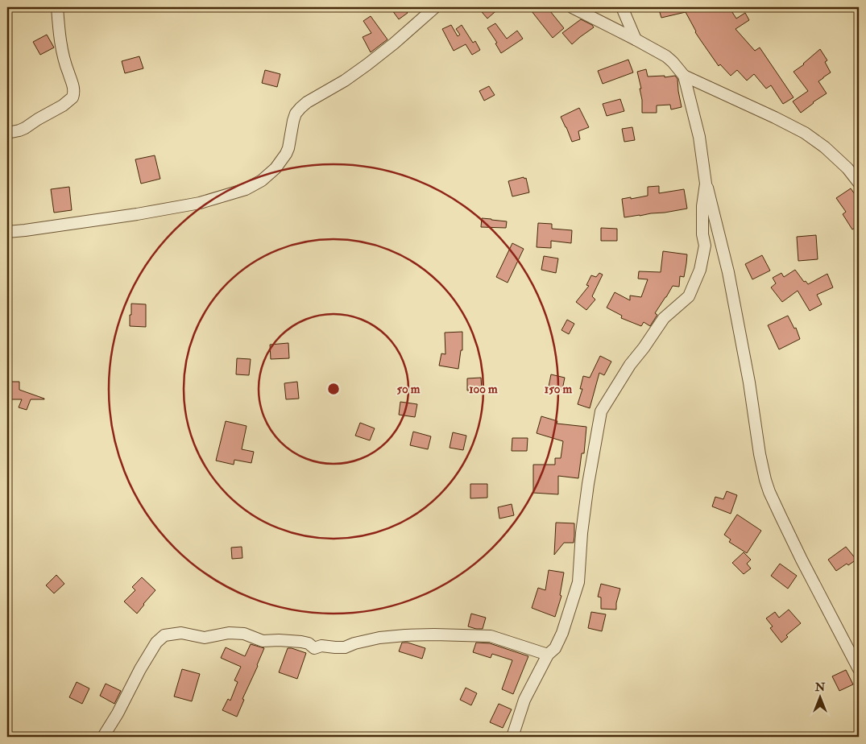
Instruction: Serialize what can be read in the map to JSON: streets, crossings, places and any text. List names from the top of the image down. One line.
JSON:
{"north":"top","rings":["50 m","100 m","150 m"]}
